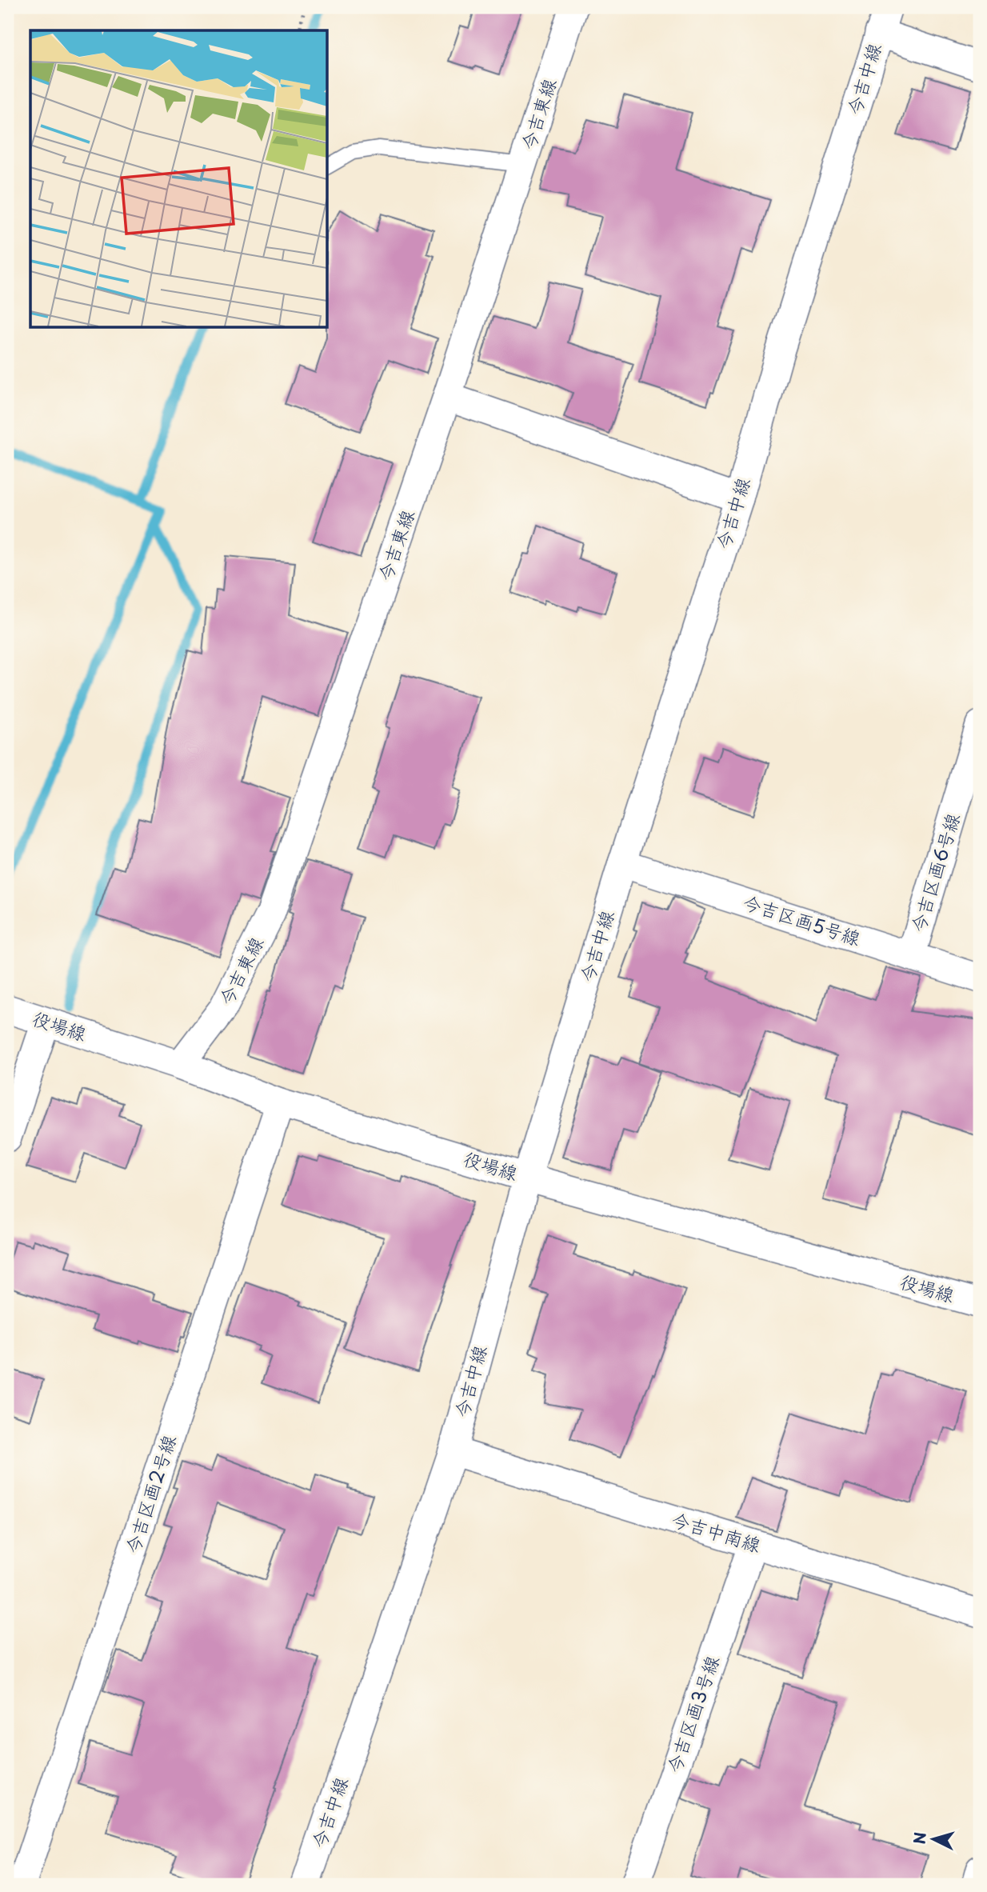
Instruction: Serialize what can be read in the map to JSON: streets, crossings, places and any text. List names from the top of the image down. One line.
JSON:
{"streets":{"street":["今吉中線","今吉東線","今吉区画6号線","今吉区画5号線","役場線","今吉区画2号線","今吉中南線","今吉区画3号線"]},"crossings":[["今吉中線","今吉区画5号線"],["今吉中線","役場線"],["今吉中線","今吉中南線"],["今吉東線","役場線"],["今吉区画6号線","今吉区画5号線"],["役場線","今吉区画2号線"],["今吉中南線","今吉区画3号線"]],"north":"left"}
